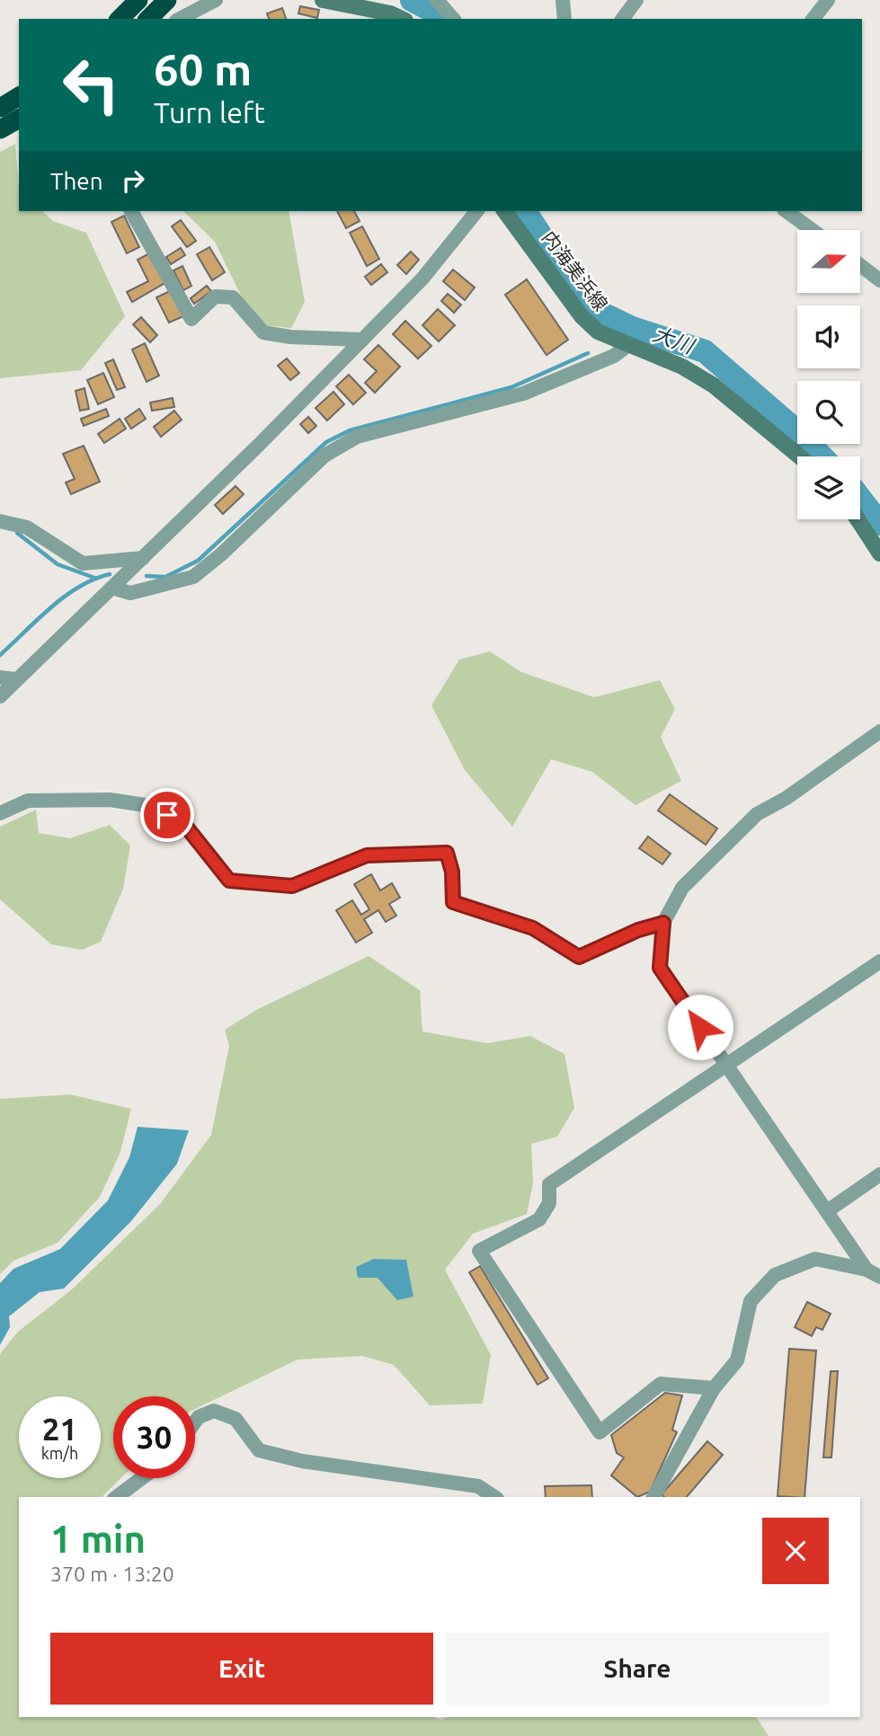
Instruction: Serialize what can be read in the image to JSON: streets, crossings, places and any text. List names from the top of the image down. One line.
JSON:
{"streets":{"main road":["内海美浜線"]},"water":["大川"],"north":"right","page":{"turn":["60 m","Turn left"],"then":"Then","speed":"21 km/h","limit":"30","heading":["1 min","370 m · 13:20"],"buttons":["Exit","Share"]}}
